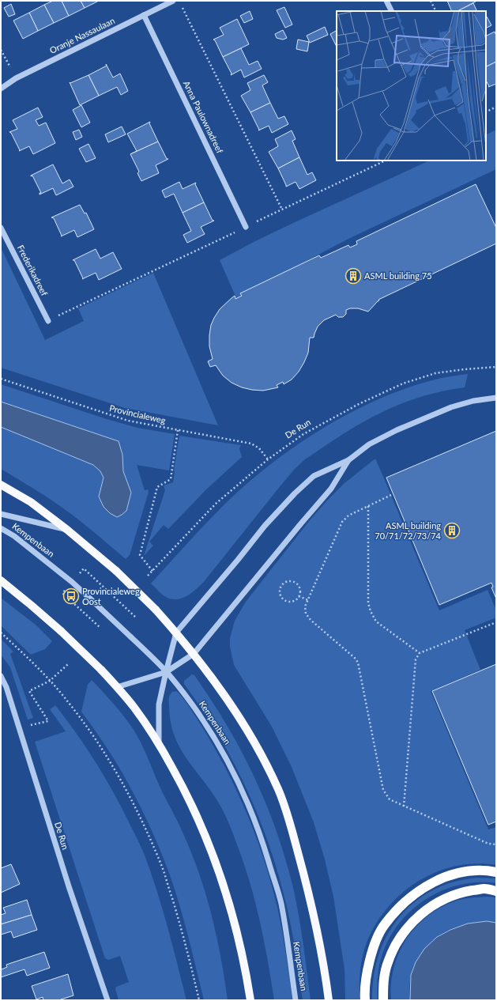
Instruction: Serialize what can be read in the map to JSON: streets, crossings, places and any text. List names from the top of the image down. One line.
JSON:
{"streets":{"main road":["Kempenbaan"],"street":["Oranje Nassaulaan","Anna Paulownadreef","Frederikadreef","De Run"],"path":["Provincialeweg"]},"crossings":[["Oranje Nassaulaan","Anna Paulownadreef"],["Provincialeweg","De Run"]],"places":{"building":["ASML building 75","ASML building 70/71/72/73/74"],"bus stop":["Provincialeweg Oost"]}}
